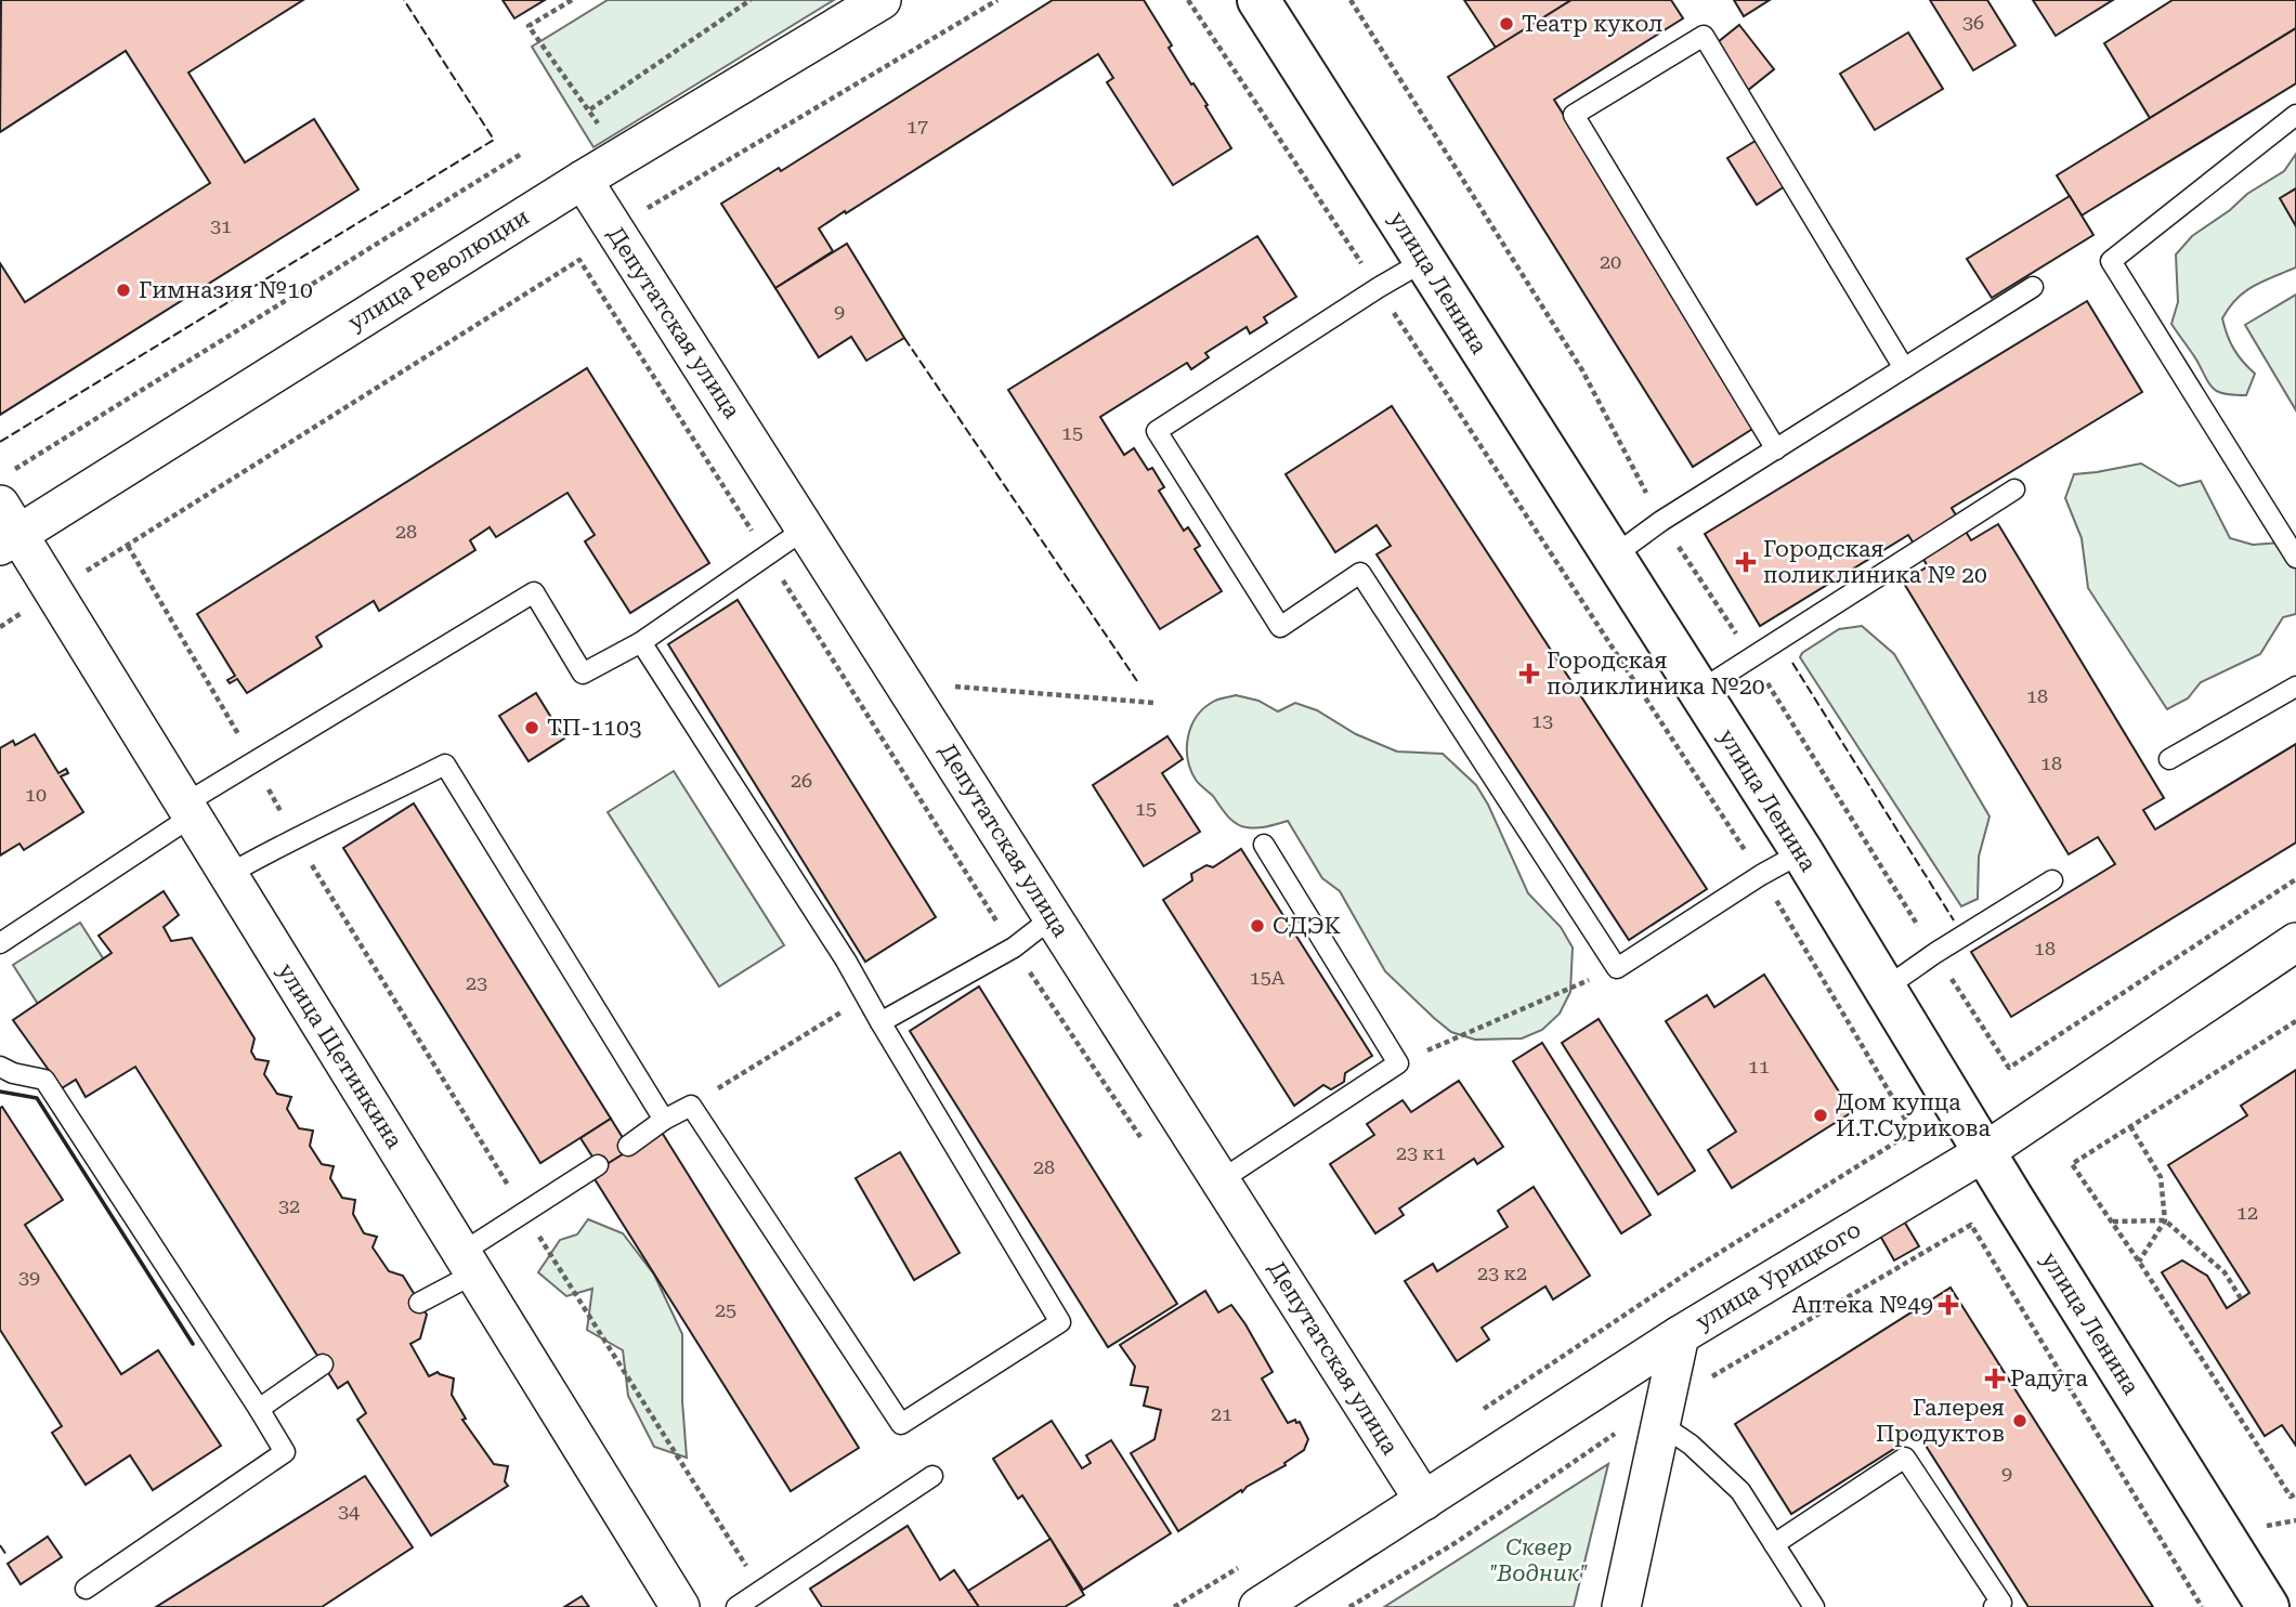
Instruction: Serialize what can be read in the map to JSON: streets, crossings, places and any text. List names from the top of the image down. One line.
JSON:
{"streets":{"street":["улица Революции","улица Ленина","Депутатская улица","улица Щетинкина","улица Урицкого"]},"crossings":[["улица Революции","Депутатская улица"],["улица Революции","улица Щетинкина"],["улица Ленина","улица Урицкого"],["Депутатская улица","улица Урицкого"]],"parks":["Сквер \"Водник\""],"places":{"other":["Театр кукол","Гимназия №10","ТП-1103","СДЭК","Дом купца И.Т.Сурикова","Галерея Продуктов"],"health":["Городская поликлиника № 20","Городская поликлиника №20","Аптека №49","Радуга"]},"house_numbers":["36","17","31","20","9","15","28","18","13","18","26","10","15","18","15А","23","11","23 к1","28","32","12","23 к2","39","25","21","9","34"]}
